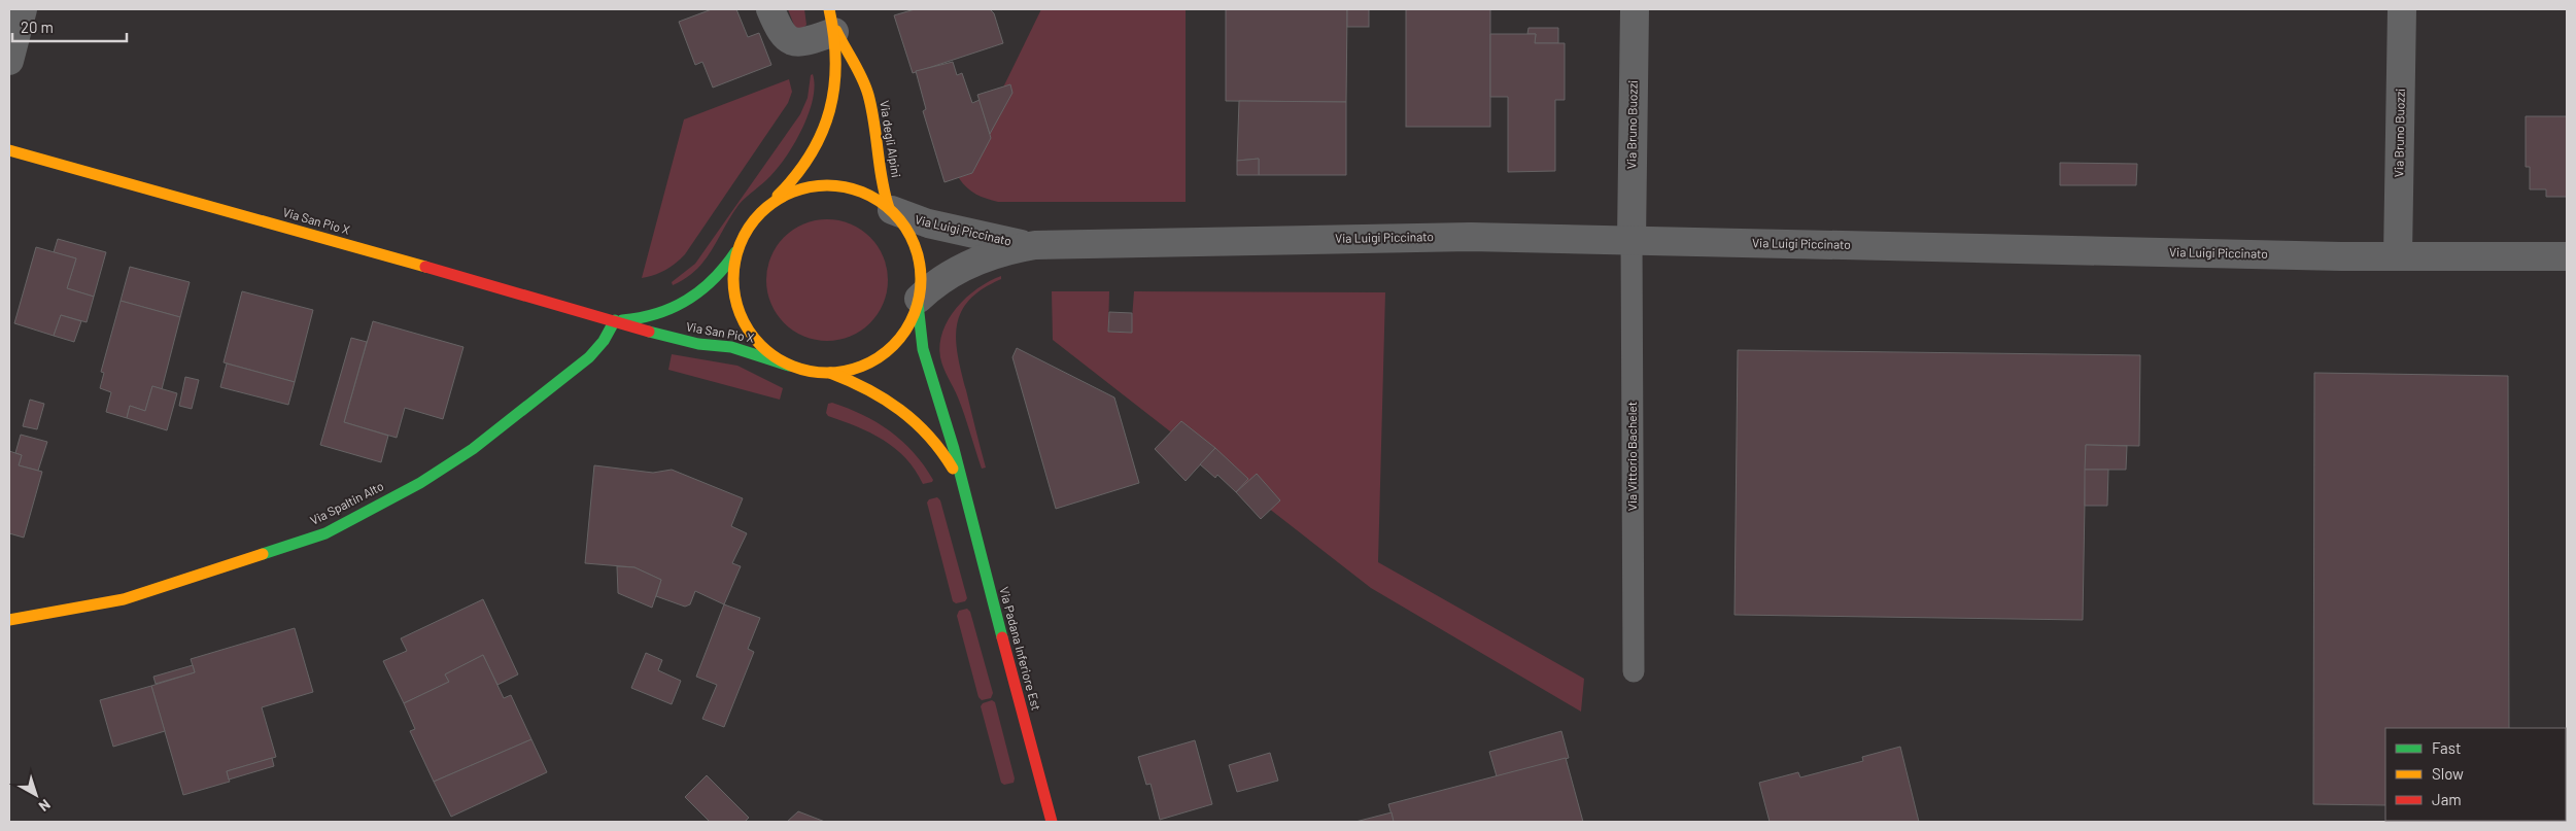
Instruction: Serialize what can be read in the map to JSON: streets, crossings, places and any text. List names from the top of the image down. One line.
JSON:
{"streets":{"street":["Via Bruno Buozzi","Via degli Alpini","Via San Pio X","Via Luigi Piccinato","Via Spaltin Alto","Via Padana Inferiore Est"],"lane":["Via Vittorio Bachelet"]},"crossings":[["Via Bruno Buozzi","Via Luigi Piccinato"],["Via Bruno Buozzi","Via Vittorio Bachelet"],["Via degli Alpini","Via Luigi Piccinato"],["Via San Pio X","Via Spaltin Alto"],["Via San Pio X","Via Padana Inferiore Est"],["Via Luigi Piccinato","Via Vittorio Bachelet"],["Via Luigi Piccinato","Via Padana Inferiore Est"]],"legend":["Fast","Slow","Jam"],"scale_bar":"20 m","north":"bottom right"}
